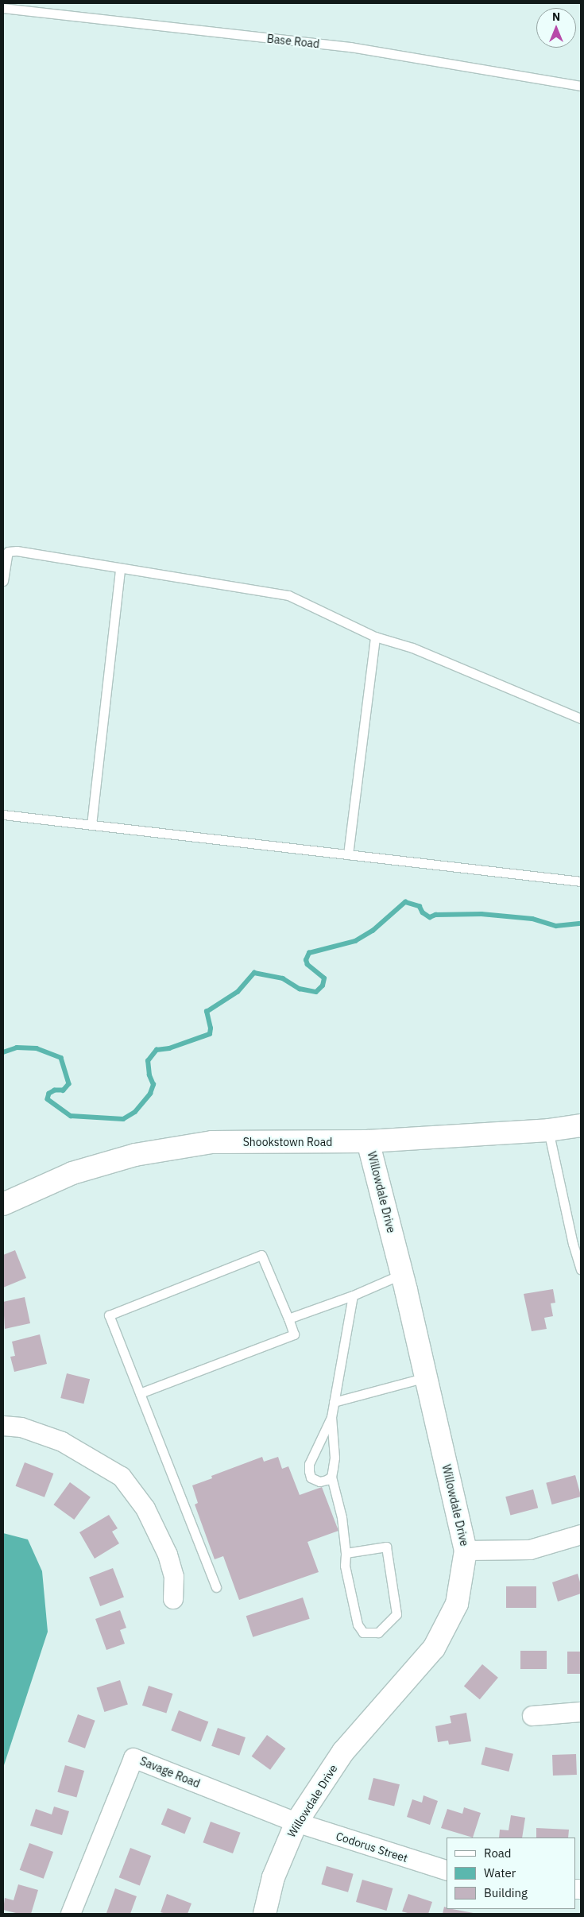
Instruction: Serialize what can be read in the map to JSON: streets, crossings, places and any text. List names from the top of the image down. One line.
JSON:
{"streets":{"street":["Shookstown Road","Willowdale Drive","Savage Road","Codorus Street"],"lane":["Base Road"]},"crossings":[["Shookstown Road","Willowdale Drive"],["Willowdale Drive","Savage Road"],["Willowdale Drive","Codorus Street"],["Savage Road","Codorus Street"]],"legend":["Road","Water","Building"],"north":"top"}
